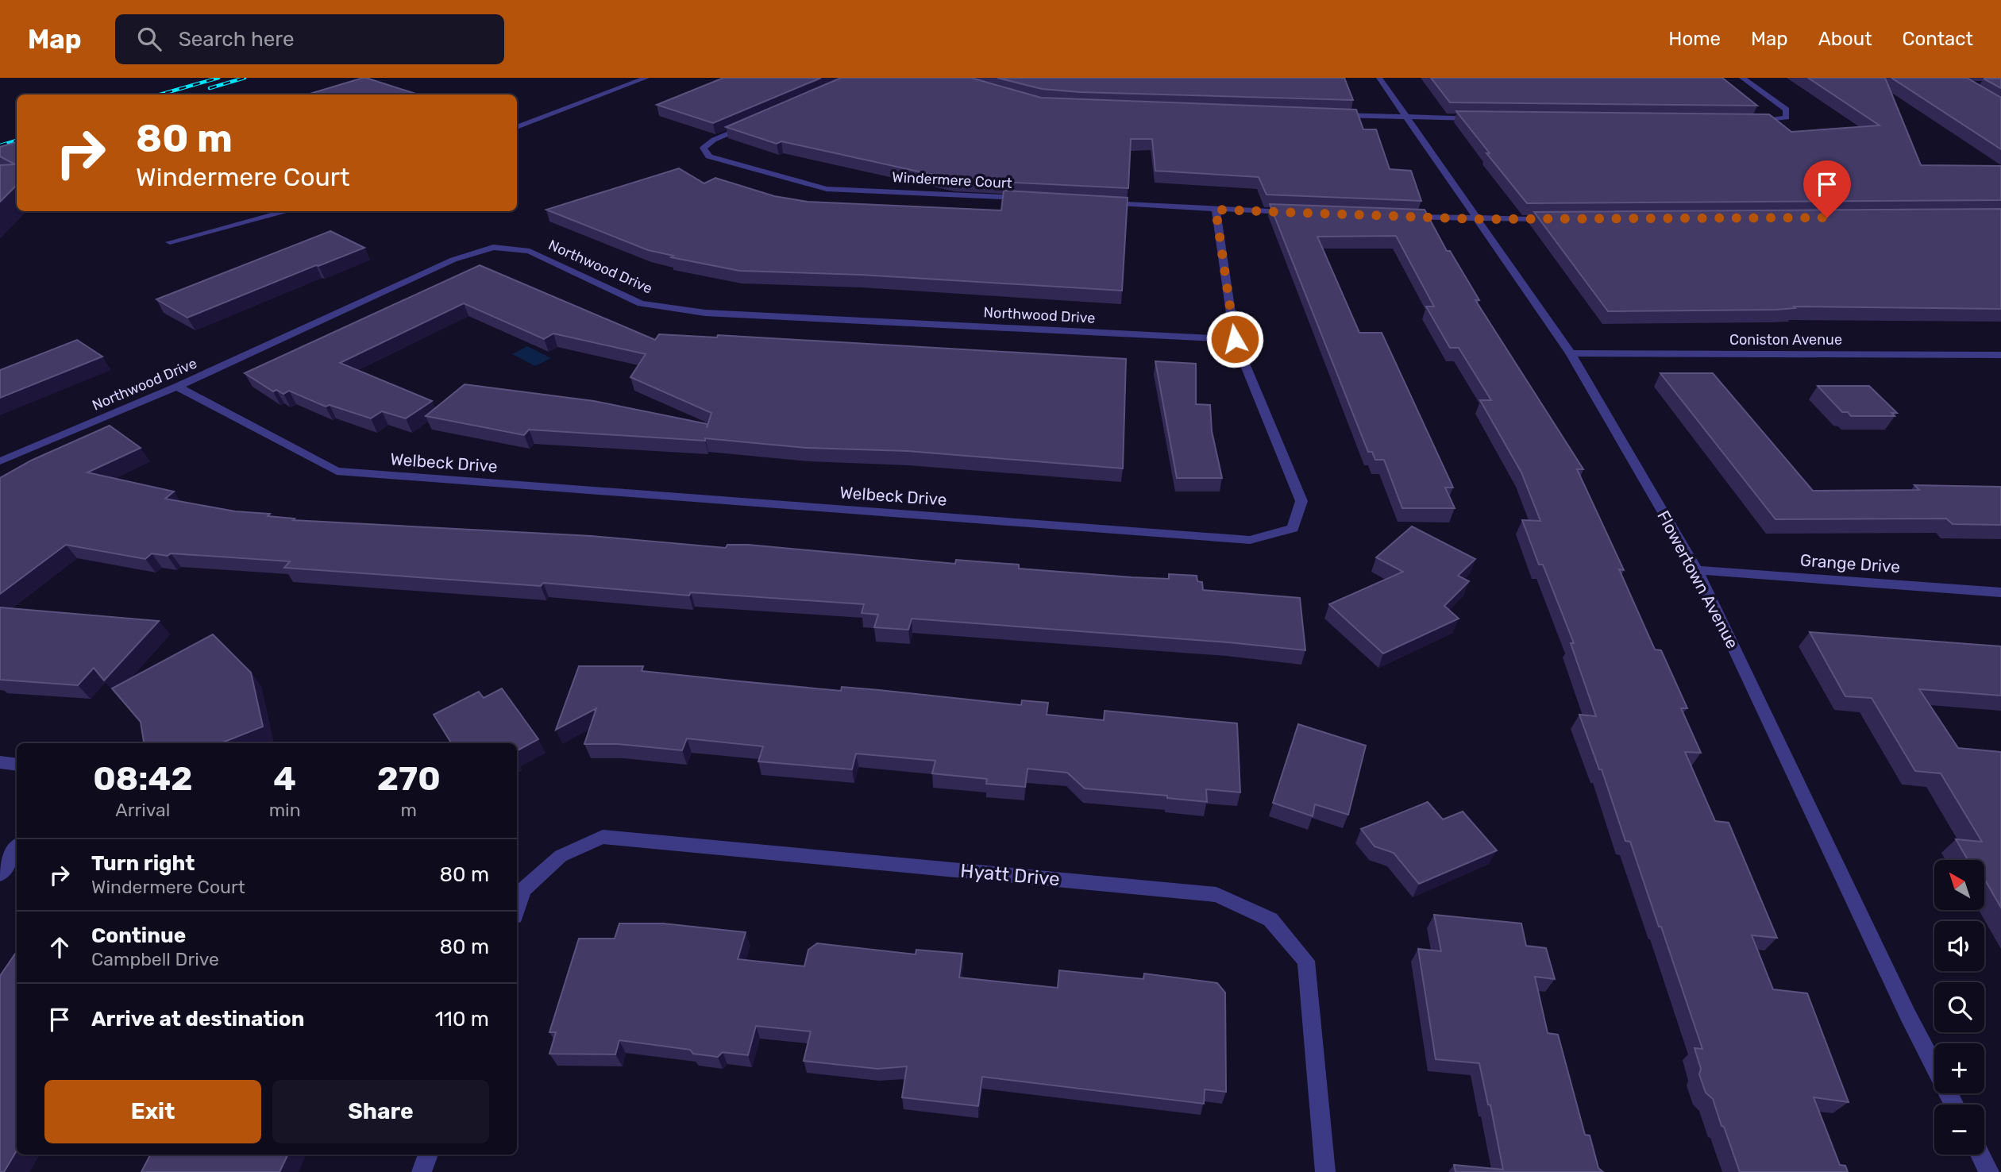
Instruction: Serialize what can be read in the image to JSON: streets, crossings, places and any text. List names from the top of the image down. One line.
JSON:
{"streets":{"street":["Windermere Court","Northwood Drive","Coniston Avenue","Welbeck Drive","Grange Drive","Flowertown Avenue","Hyatt Drive"]},"crossings":[["Northwood Drive","Welbeck Drive"],["Coniston Avenue","Flowertown Avenue"],["Grange Drive","Flowertown Avenue"]],"north":"top left","page":{"header":"Map","search":"Search here","nav":["Home","Map","About","Contact"],"turn":["80 m","Windermere Court"],"eta":["08:42","Arrival","4","min","270","m"],"list":[{"name":"Turn right","note":"Windermere Court","value":"80 m"},{"name":"Continue","note":"Campbell Drive","value":"80 m"},{"name":"Arrive at destination","value":"110 m"}],"map_buttons":["+","−"],"buttons":["Exit","Share"]}}
